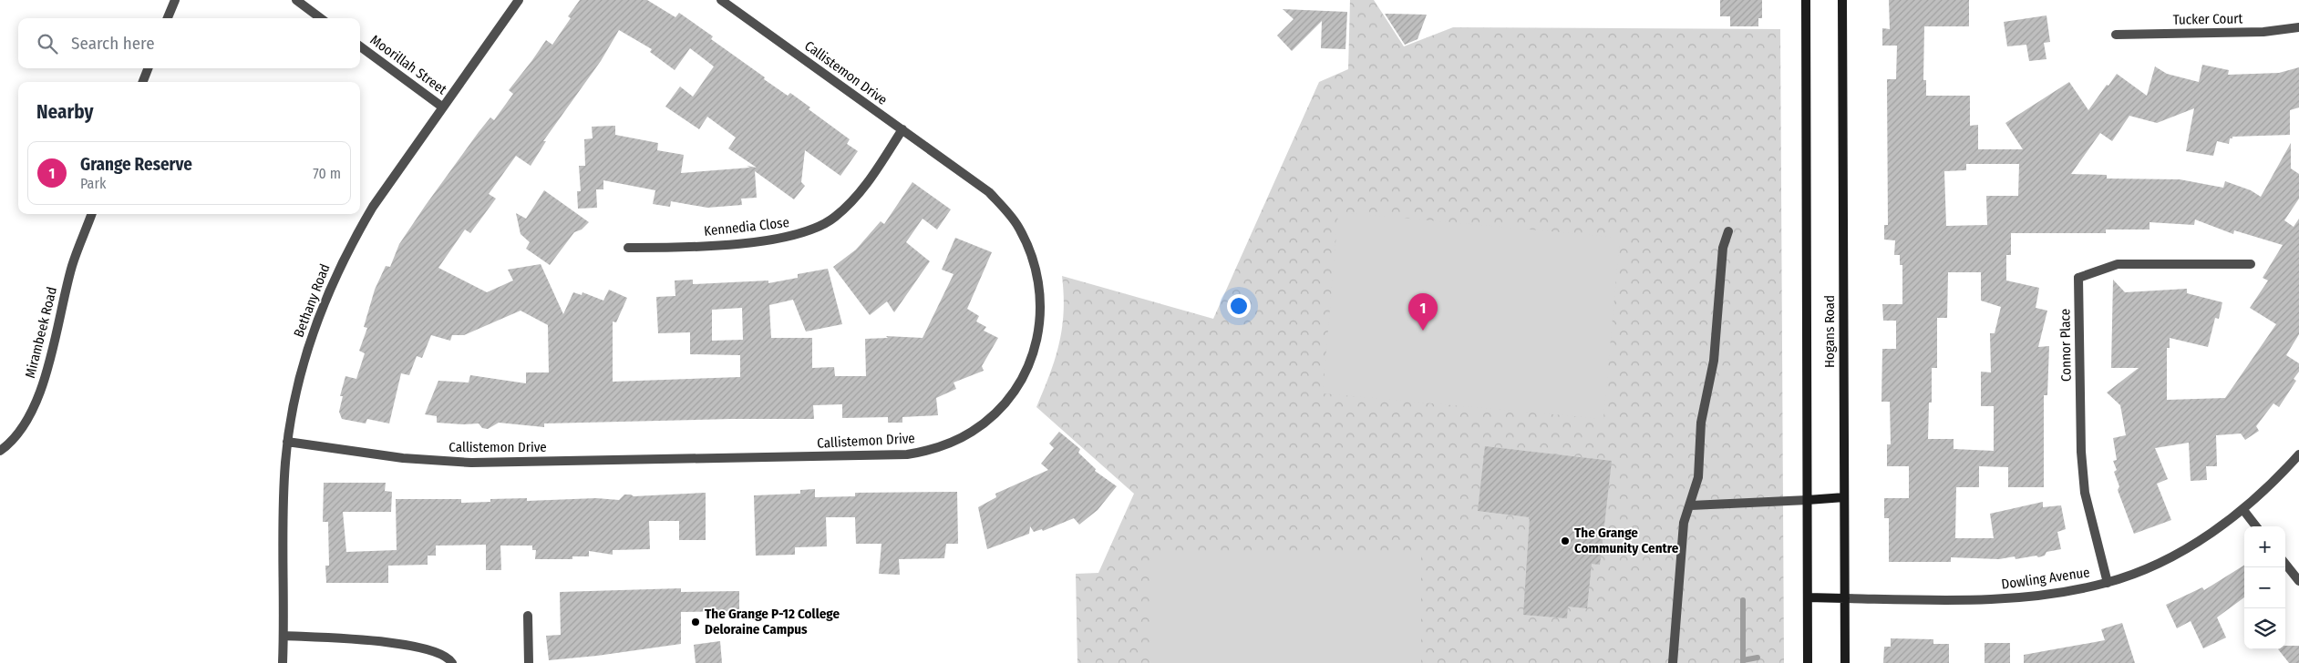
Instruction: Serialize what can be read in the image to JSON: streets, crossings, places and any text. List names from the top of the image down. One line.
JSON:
{"streets":{"street":["Tucker Court","Moorillah Street","Callistemon Drive","Kennedia Close","Bethany Road","Hogans Road","Mirambeek Road","Connor Place","Dowling Avenue"]},"crossings":[["Moorillah Street","Bethany Road"],["Callistemon Drive","Kennedia Close"],["Callistemon Drive","Bethany Road"],["Hogans Road","Dowling Avenue"],["Connor Place","Dowling Avenue"]],"places":["The Grange Community Centre","The Grange P-12 College Deloraine Campus"],"page":{"search":"Search here","heading":"Nearby","list":[{"mark":"1","name":"Grange Reserve","note":"Park","value":"70 m"}],"pins":"1","map_buttons":["+","−"]}}
